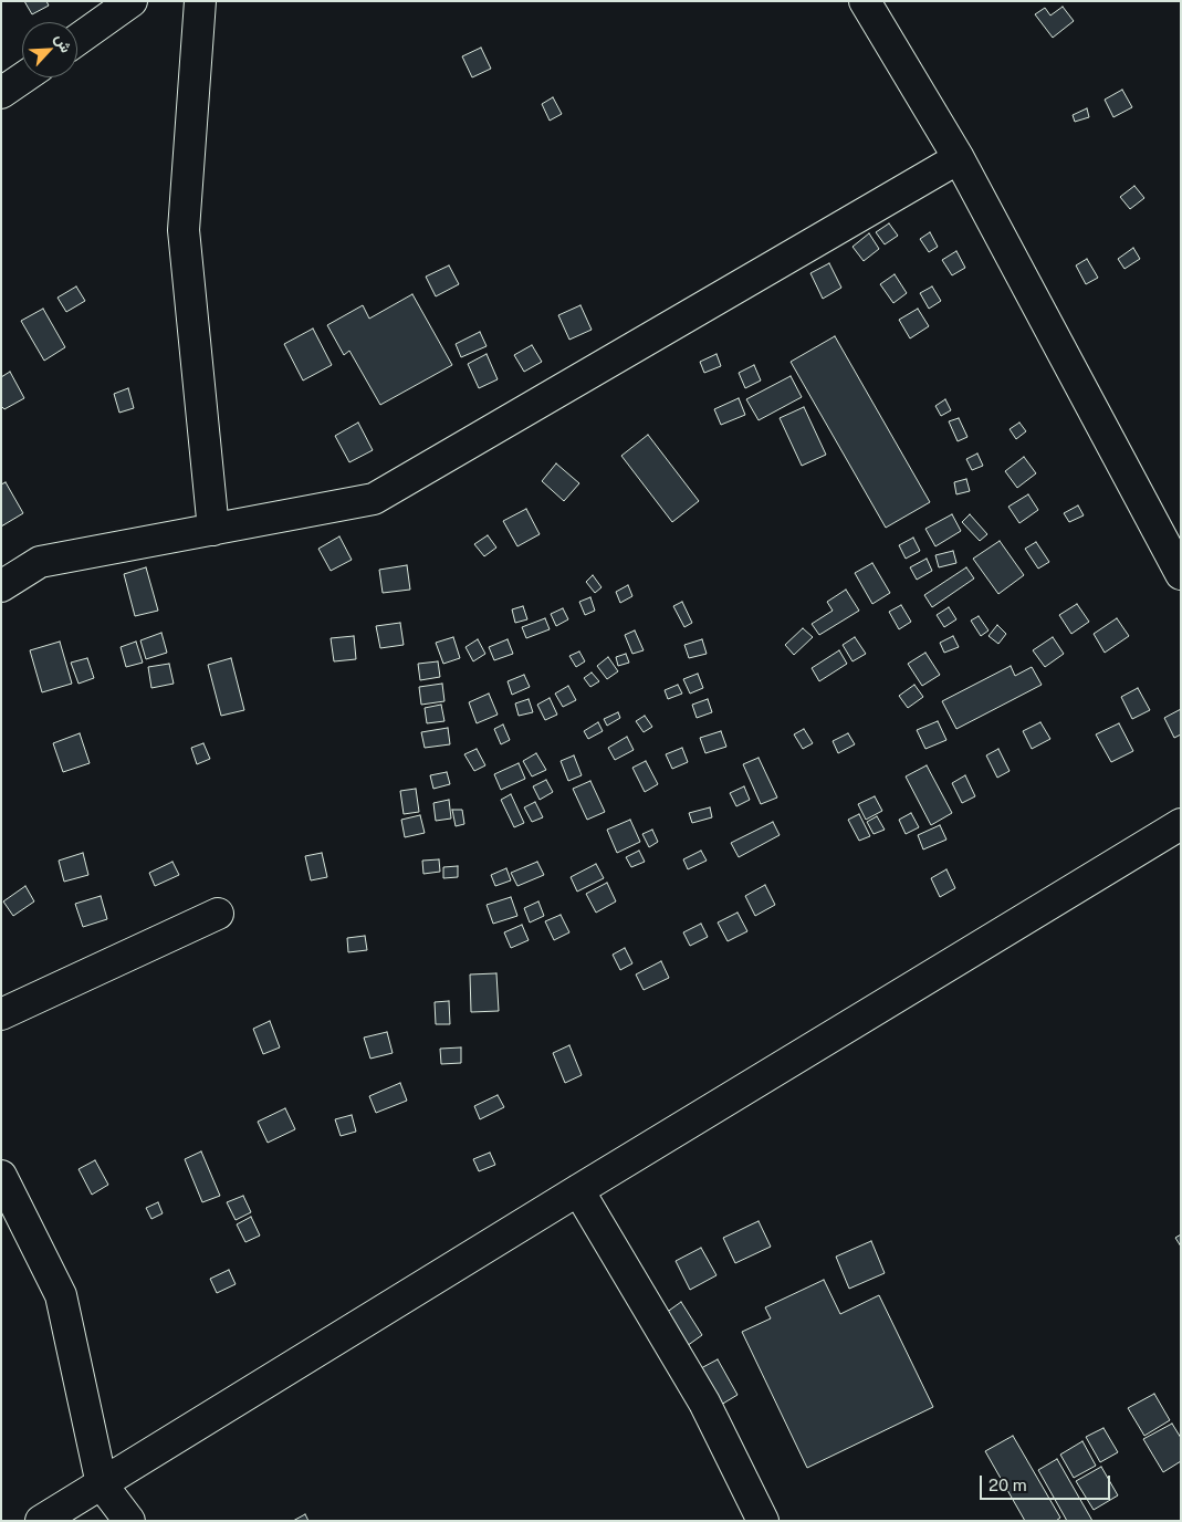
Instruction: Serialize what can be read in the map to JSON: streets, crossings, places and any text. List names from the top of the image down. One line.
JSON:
{"scale_bar":"20 m","north":"top right"}
